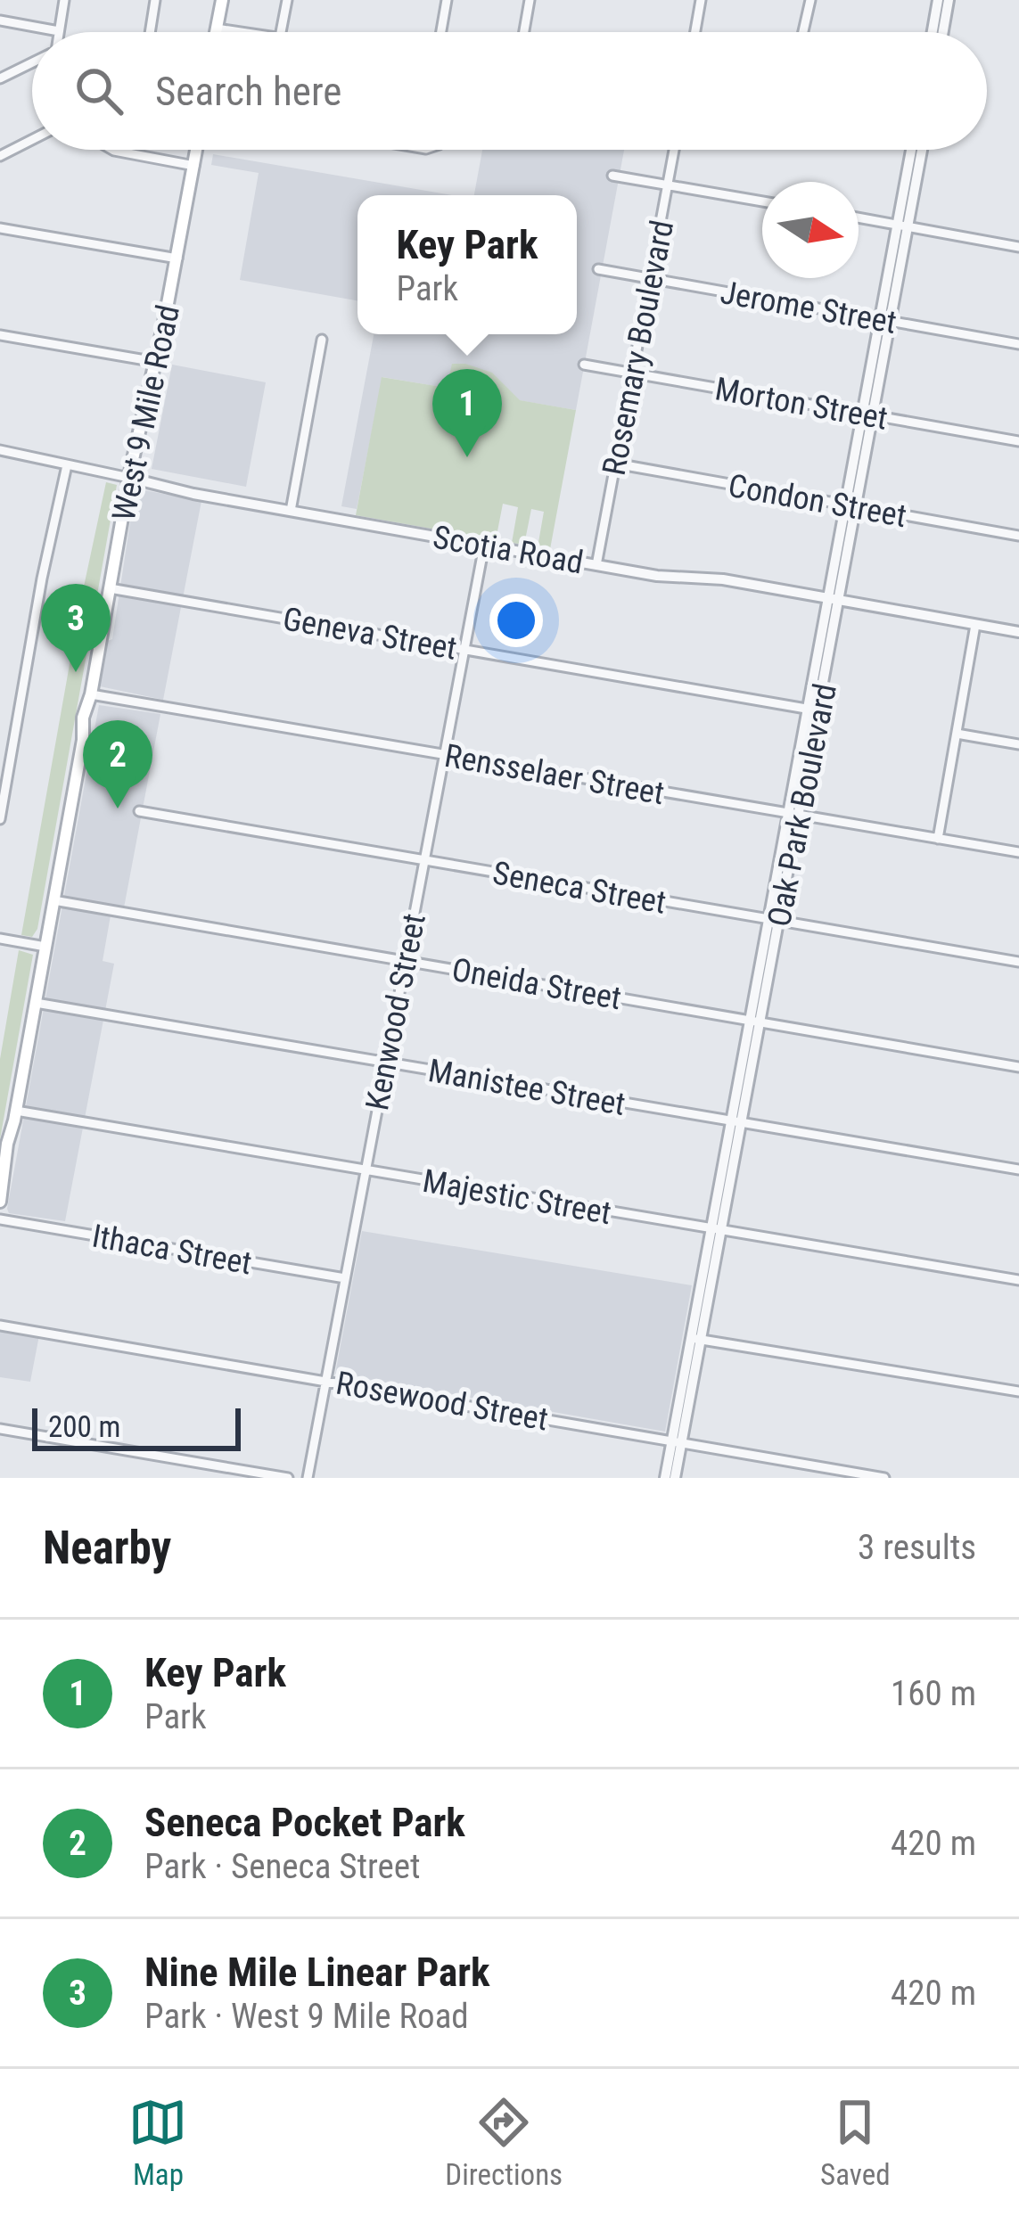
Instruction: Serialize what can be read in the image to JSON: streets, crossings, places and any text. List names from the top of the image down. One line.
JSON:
{"streets":{"main road":["West 9 Mile Road"],"street":["Jerome Street","Rosemary Boulevard","Morton Street","Condon Street","Scotia Road","Geneva Street","Rensselaer Street","Oak Park Boulevard","Seneca Street","Oneida Street","Kenwood Street","Manistee Street","Majestic Street","Ithaca Street","Rosewood Street"]},"crossings":[["Jerome Street","Rosemary Boulevard"],["Jerome Street","Oak Park Boulevard"],["Rosemary Boulevard","Morton Street"],["Rosemary Boulevard","Condon Street"],["Rosemary Boulevard","Scotia Road"],["Morton Street","Oak Park Boulevard"],["West 9 Mile Road","Scotia Road"],["West 9 Mile Road","Geneva Street"],["West 9 Mile Road","Rensselaer Street"],["West 9 Mile Road","Oneida Street"],["West 9 Mile Road","Manistee Street"],["West 9 Mile Road","Majestic Street"],["Condon Street","Oak Park Boulevard"],["Scotia Road","Oak Park Boulevard"],["Scotia Road","Kenwood Street"],["Geneva Street","Oak Park Boulevard"],["Geneva Street","Kenwood Street"],["Rensselaer Street","Oak Park Boulevard"],["Rensselaer Street","Kenwood Street"],["Oak Park Boulevard","Seneca Street"],["Oak Park Boulevard","Oneida Street"],["Oak Park Boulevard","Manistee Street"],["Oak Park Boulevard","Majestic Street"],["Oak Park Boulevard","Rosewood Street"],["Seneca Street","Kenwood Street"],["Oneida Street","Kenwood Street"],["Kenwood Street","Manistee Street"],["Kenwood Street","Majestic Street"],["Kenwood Street","Ithaca Street"],["Kenwood Street","Rosewood Street"]],"scale_bar":"200 m","north":"right","page":{"search":"Search here","popup":["Key Park","Park"],"pins":["1","3","2"],"scale":"200 m","heading":["Nearby","3 results"],"list":[{"mark":"1","name":"Key Park","note":"Park","value":"160 m"},{"mark":"2","name":"Seneca Pocket Park","note":"Park · Seneca Street","value":"420 m"},{"mark":"3","name":"Nine Mile Linear Park","note":"Park · West 9 Mile Road","value":"420 m"}],"nav":["Map","Directions","Saved"]}}
